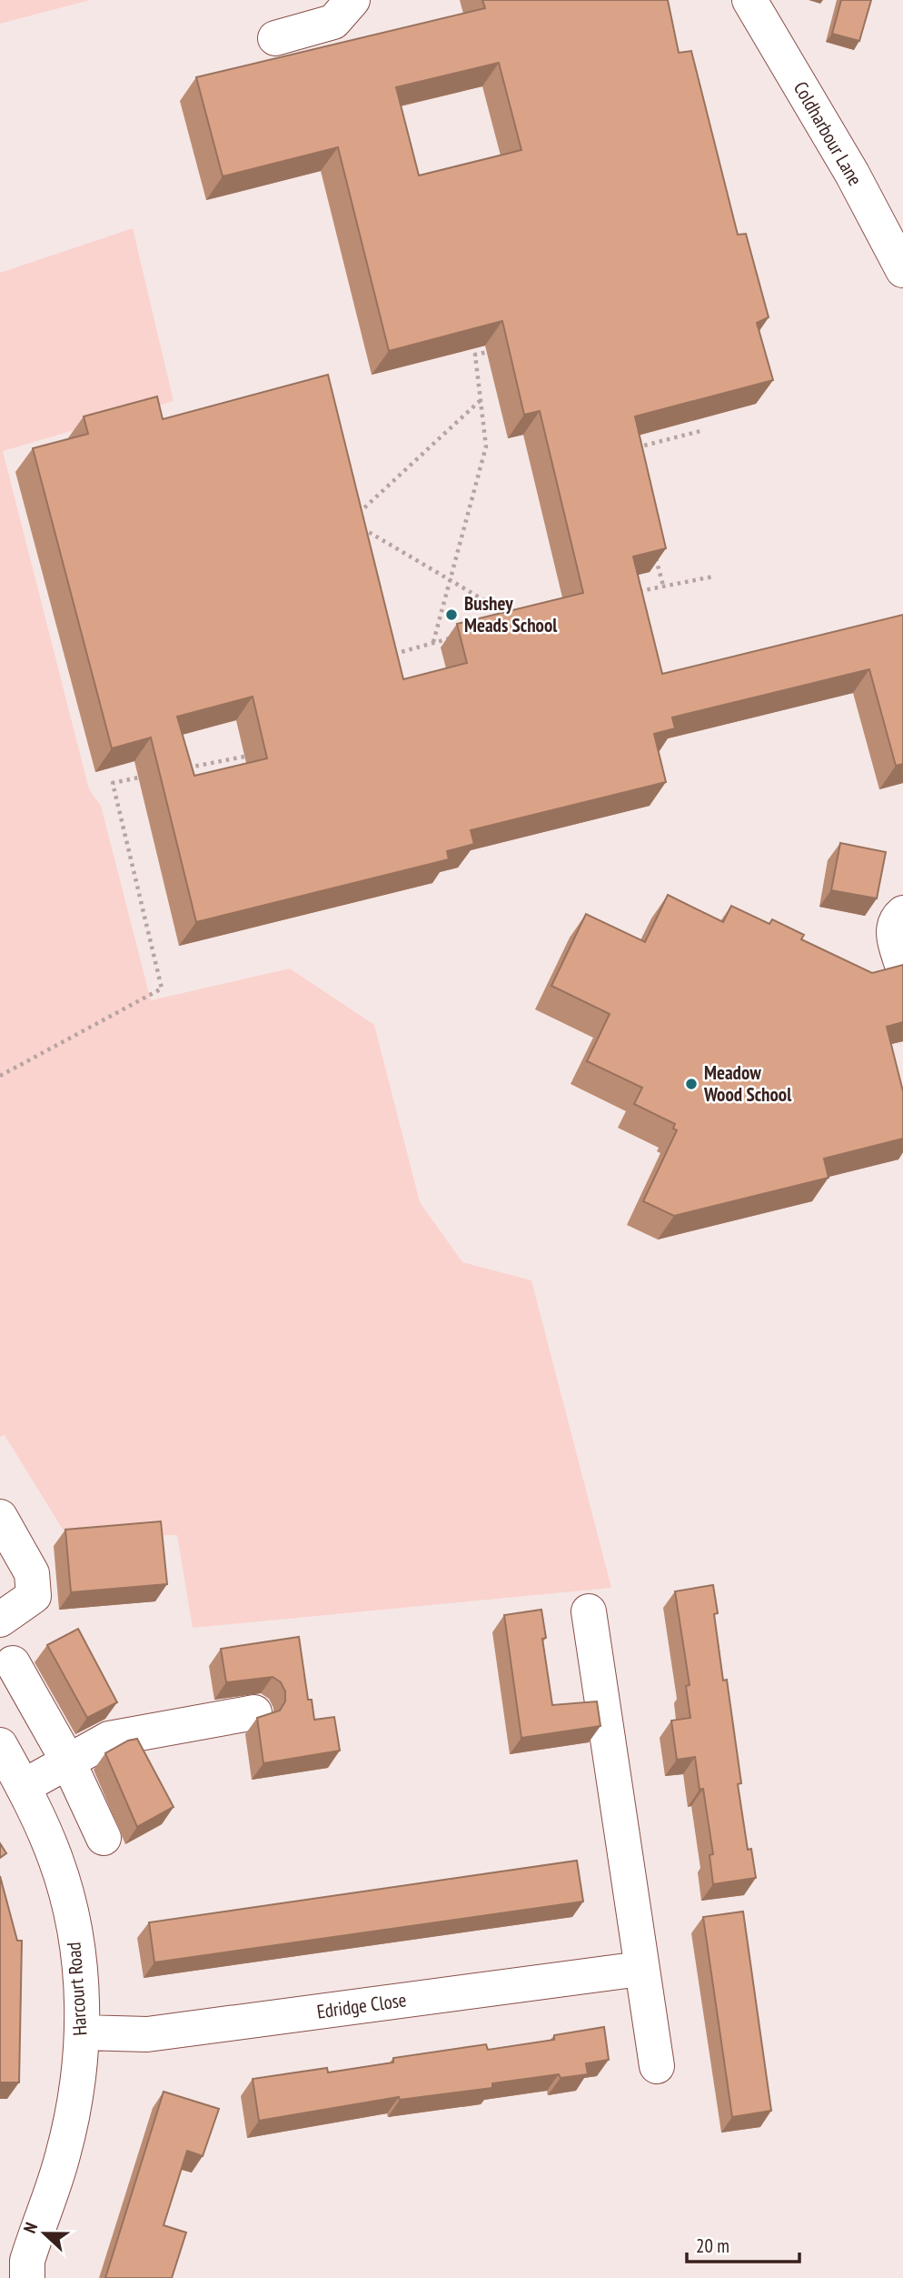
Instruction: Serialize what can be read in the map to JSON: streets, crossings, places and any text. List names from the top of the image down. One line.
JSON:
{"streets":{"street":["Coldharbour Lane","Harcourt Road","Edridge Close"]},"crossings":[["Harcourt Road","Edridge Close"]],"places":["Bushey Meads School","Meadow Wood School"],"scale_bar":"20 m","north":"left"}
